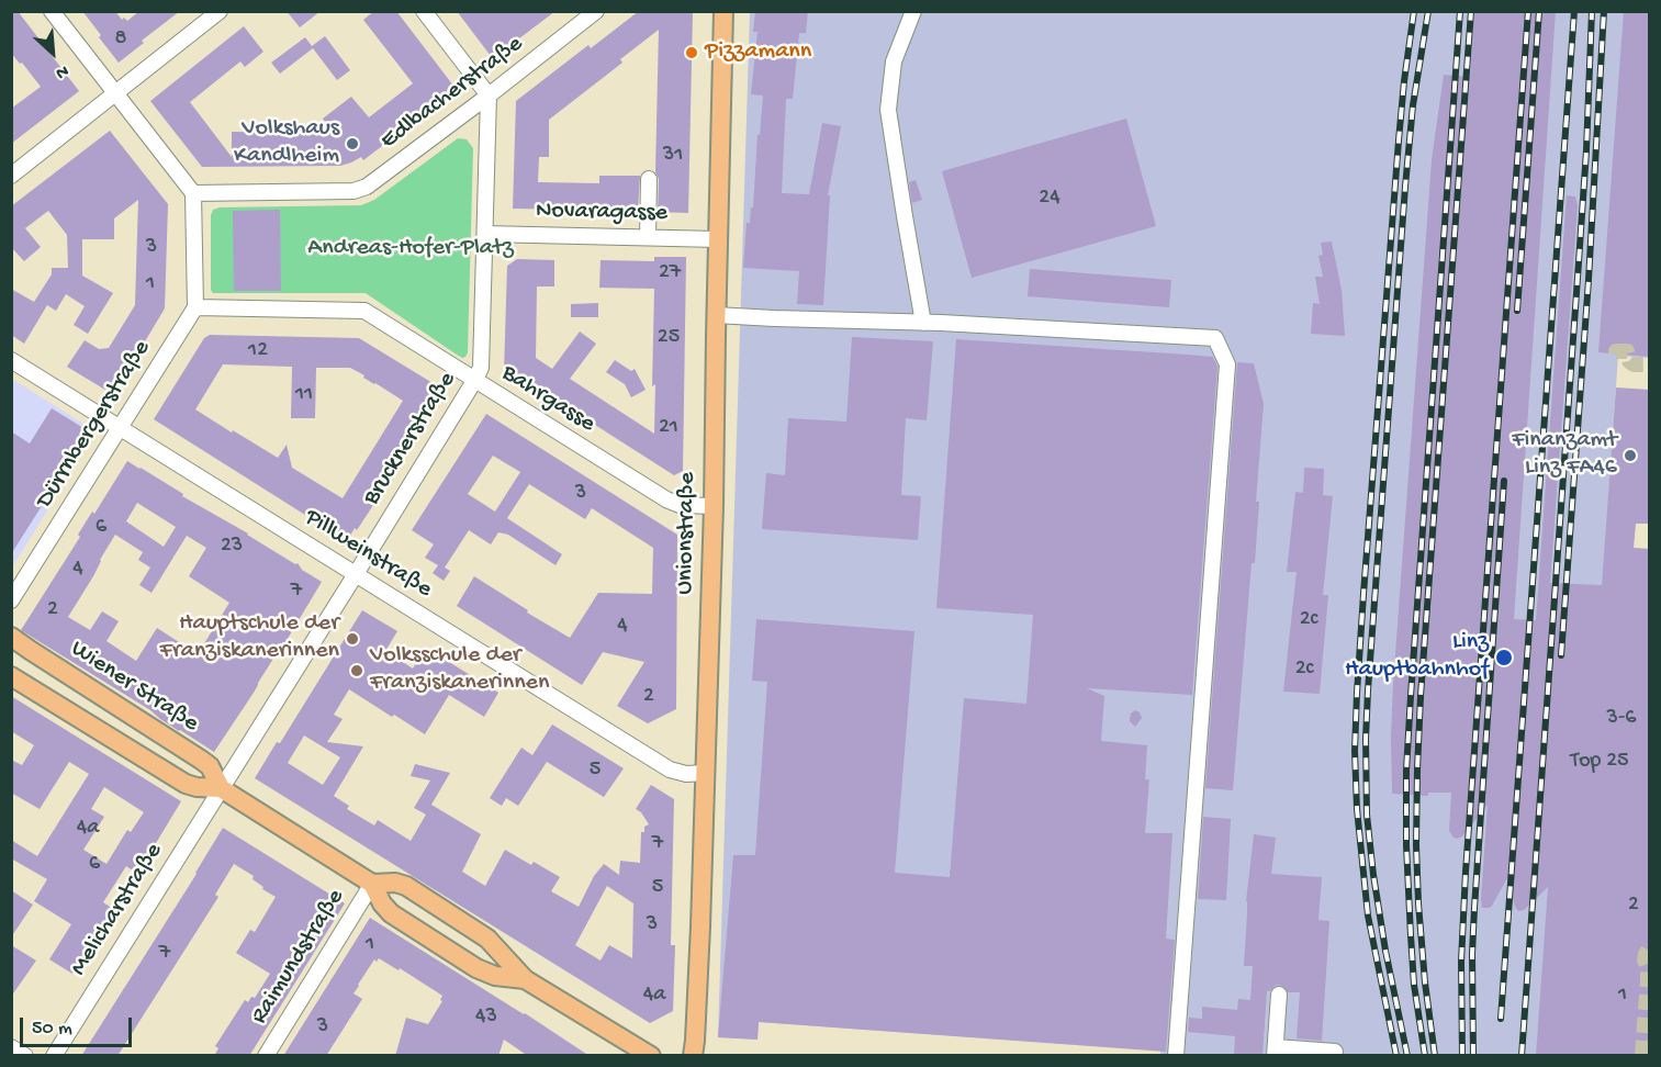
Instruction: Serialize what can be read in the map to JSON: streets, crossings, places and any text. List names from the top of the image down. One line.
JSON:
{"streets":{"main road":["Unionstraße","Wiener Straße"],"street":["Edlbacherstraße","Novaragasse","Bahrgasse","Dürrnbergerstraße","Brucknerstraße","Pillweinstraße","Melicharstraße","Raimundstraße"]},"crossings":[["Edlbacherstraße","Brucknerstraße"],["Novaragasse","Brucknerstraße"],["Novaragasse","Unionstraße"],["Bahrgasse","Dürrnbergerstraße"],["Bahrgasse","Brucknerstraße"],["Bahrgasse","Unionstraße"],["Dürrnbergerstraße","Pillweinstraße"],["Brucknerstraße","Pillweinstraße"],["Brucknerstraße","Wiener Straße"],["Brucknerstraße","Melicharstraße"],["Unionstraße","Pillweinstraße"],["Wiener Straße","Melicharstraße"],["Wiener Straße","Raimundstraße"]],"parks":["Andreas-Hofer-Platz"],"places":["Pizzamann","Volkshaus Kandlheim","Finanzamt Linz FA46","Hauptschule der Franziskanerinnen","Linz Hauptbahnhof","Volksschule der Franziskanerinnen"],"house_numbers":["8","31","24","3","27","1","25","12","11","21","3","6","23","4","7","2","2c","4","2c","2","3-6","Top 25","5","4a","7","6","5","2","3","1","7","4a","1","43","3"],"scale_bar":"50 m","north":"bottom right"}
